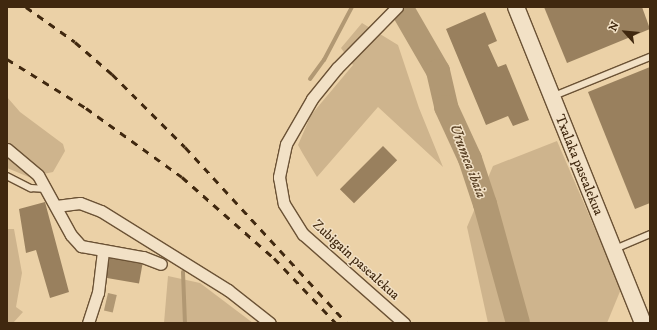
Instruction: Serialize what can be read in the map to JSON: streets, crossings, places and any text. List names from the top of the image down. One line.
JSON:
{"streets":{"main road":["Txalaka pasealekua"],"street":["Zubigain pasealekua"]},"water":["Urumea ibaia"],"north":"top left"}
